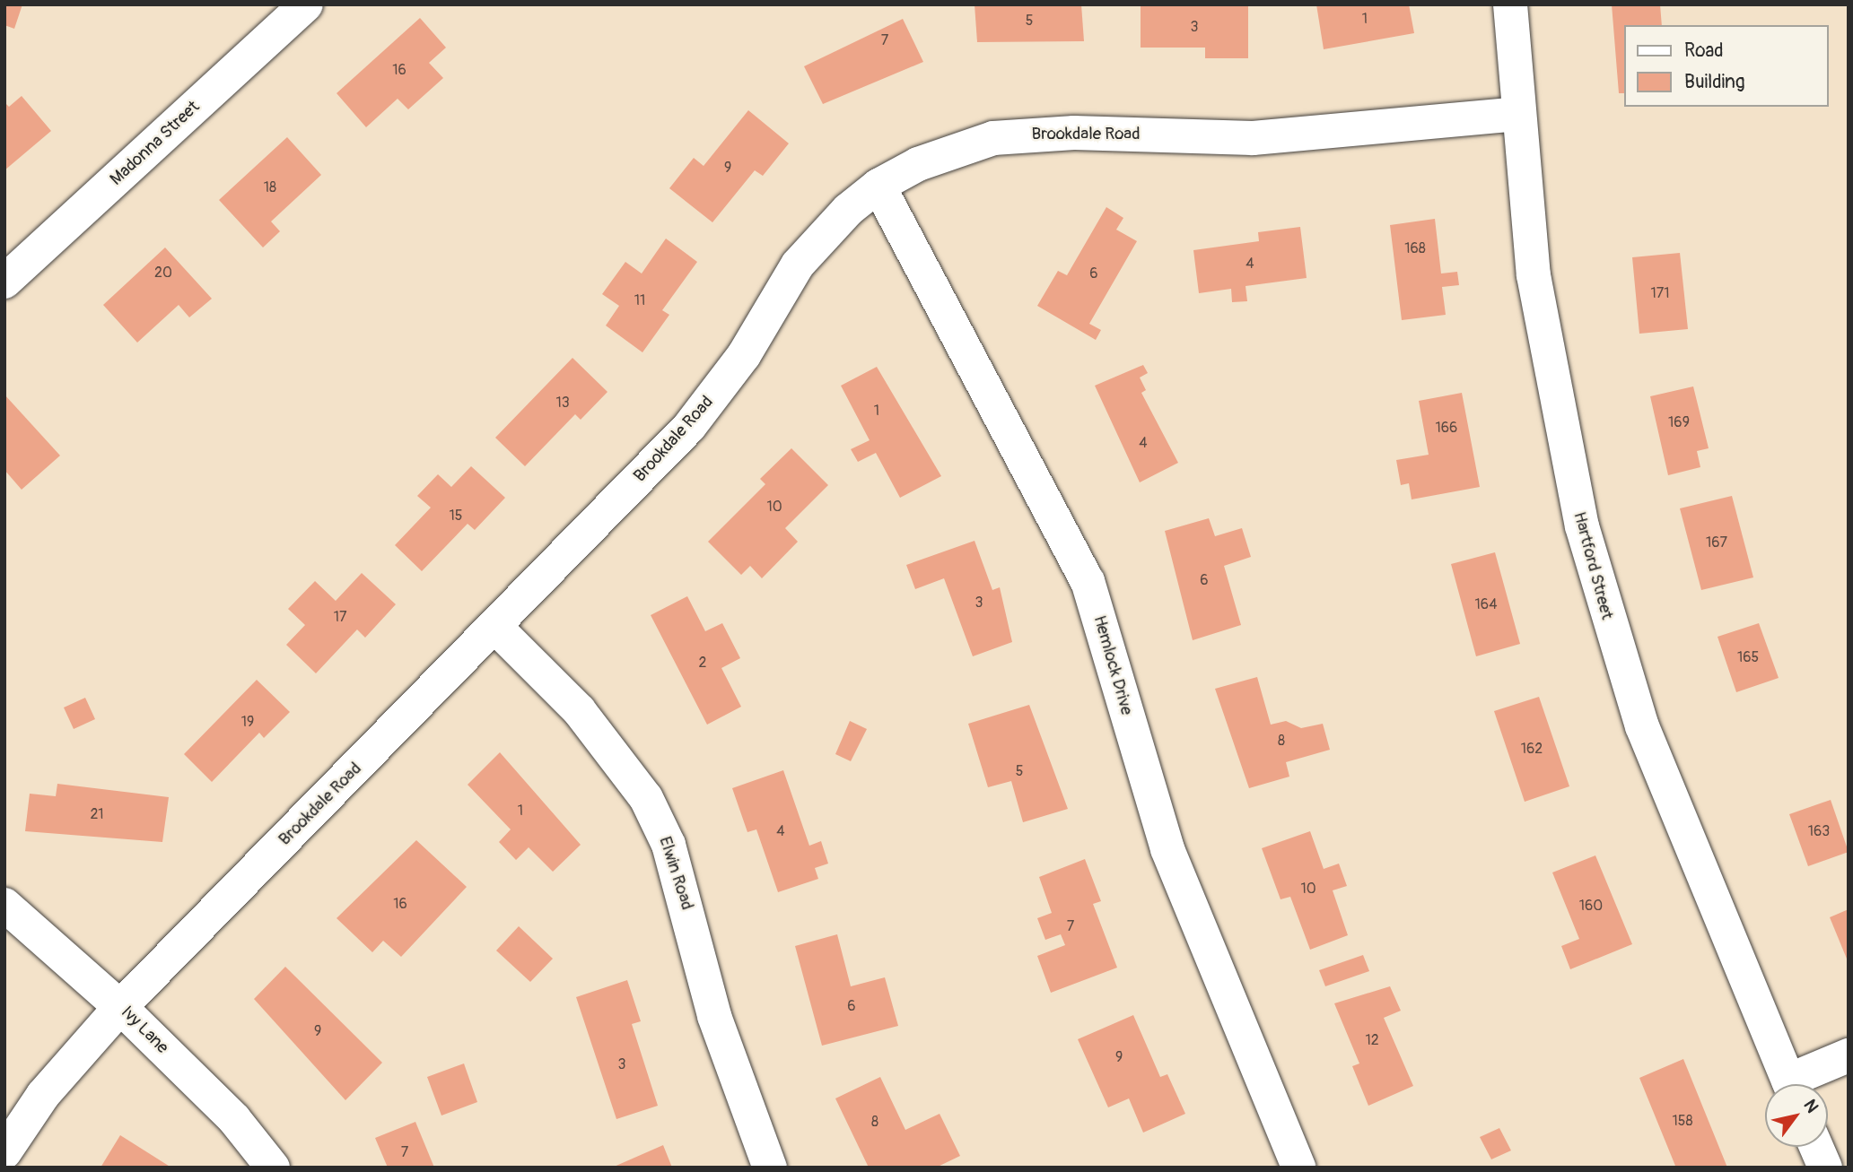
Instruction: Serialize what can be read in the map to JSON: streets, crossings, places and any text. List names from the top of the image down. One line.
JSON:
{"streets":{"street":["Brookdale Road","Madonna Street","Hartford Street","Hemlock Drive","Elwin Road","Ivy Lane"]},"crossings":[["Brookdale Road","Hartford Street"],["Brookdale Road","Hemlock Drive"],["Brookdale Road","Elwin Road"],["Brookdale Road","Ivy Lane"]],"house_numbers":["1","5","3","7","16","9","18","168","4","20","6","171","11","13","1","169","166","4","10","15","167","6","3","164","17","165","2","19","8","162","5","1","21","4","163","10","16","160","7","6","9","12","9","3","158","8","7"],"legend":["Road","Building"],"north":"top right"}
